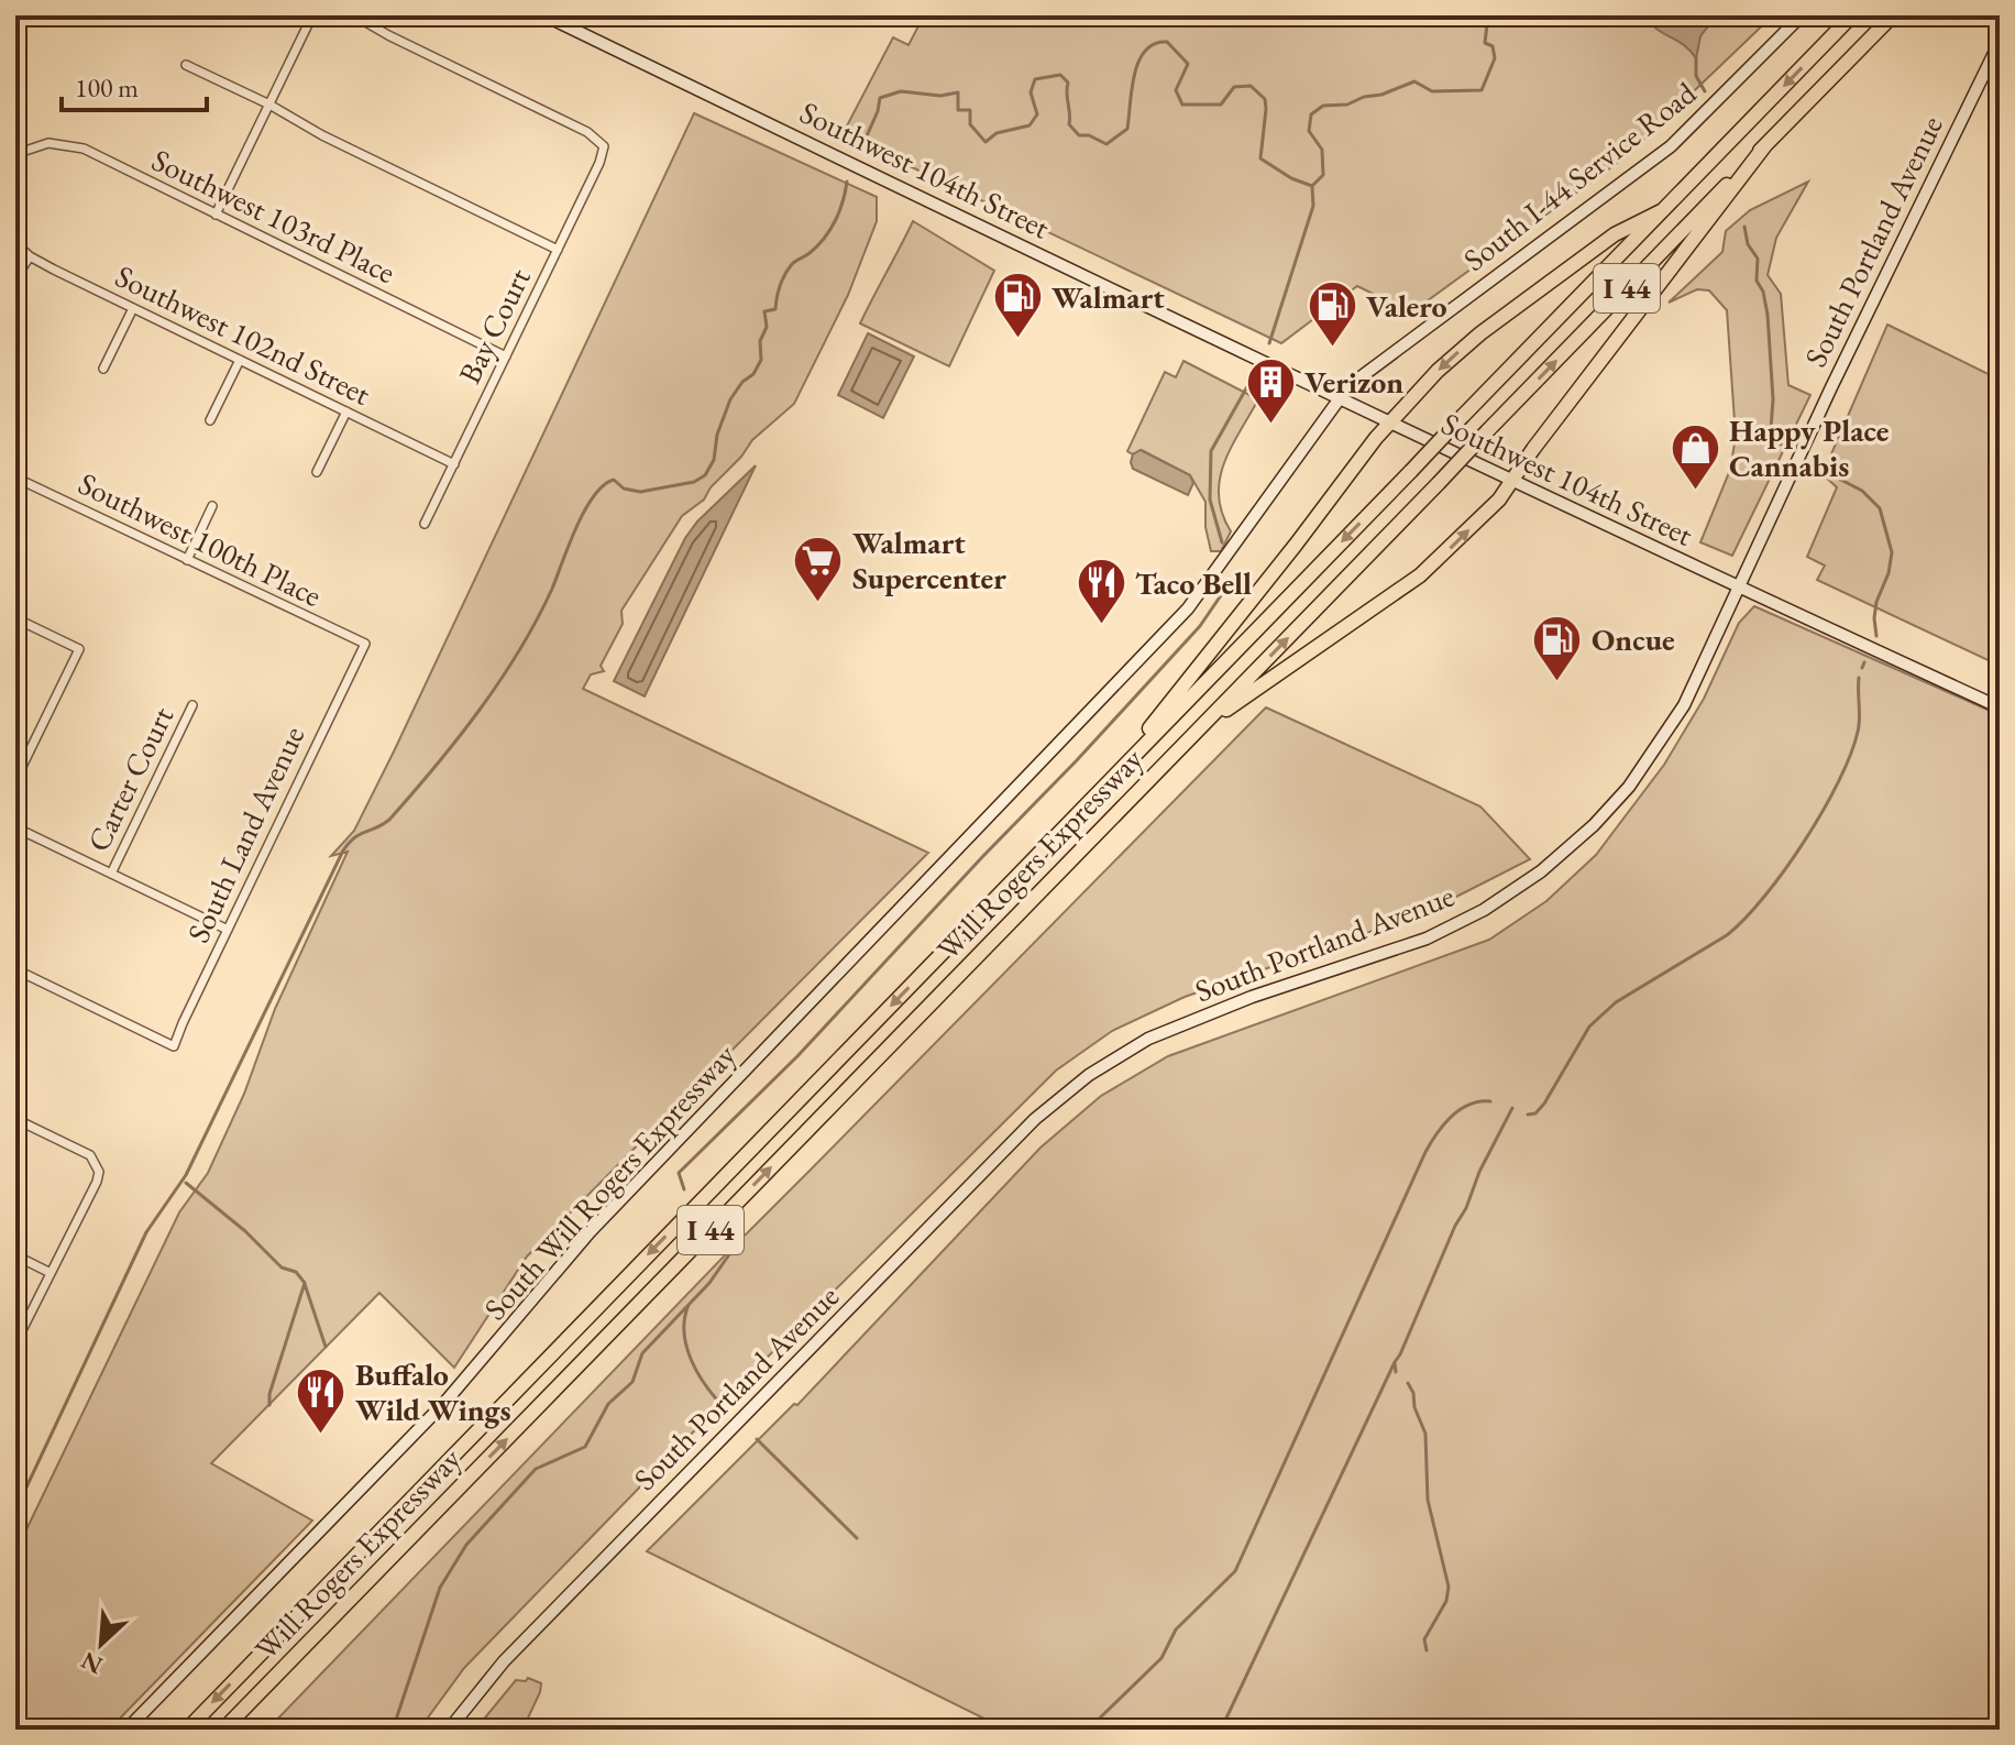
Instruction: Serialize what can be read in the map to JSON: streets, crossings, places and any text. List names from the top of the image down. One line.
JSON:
{"streets":{"highway":["I 44","Will Rogers Expressway"],"main road":["Southwest 104th Street","South I-44 Service Road","South Portland Avenue","South Will Rogers Expressway"],"street":["Southwest 103rd Place","Bay Court","Southwest 102nd Street","Southwest 100th Place","Carter Court","South Land Avenue"]},"crossings":[["Southwest 104th Street","South I-44 Service Road"],["Southwest 104th Street","South Portland Avenue"],["Southwest 104th Street","South Will Rogers Expressway"],["South I-44 Service Road","South Will Rogers Expressway"],["Southwest 103rd Place","Bay Court"],["Bay Court","Southwest 102nd Street"],["Southwest 100th Place","South Land Avenue"]],"places":{"fuel station":["Walmart","Valero","Oncue"],"building":["Verizon"],"shop":["Happy Place Cannabis"],"supermarket":["Walmart Supercenter"],"restaurant":["Taco Bell","Buffalo Wild Wings"]},"scale_bar":"100 m","north":"bottom left"}
